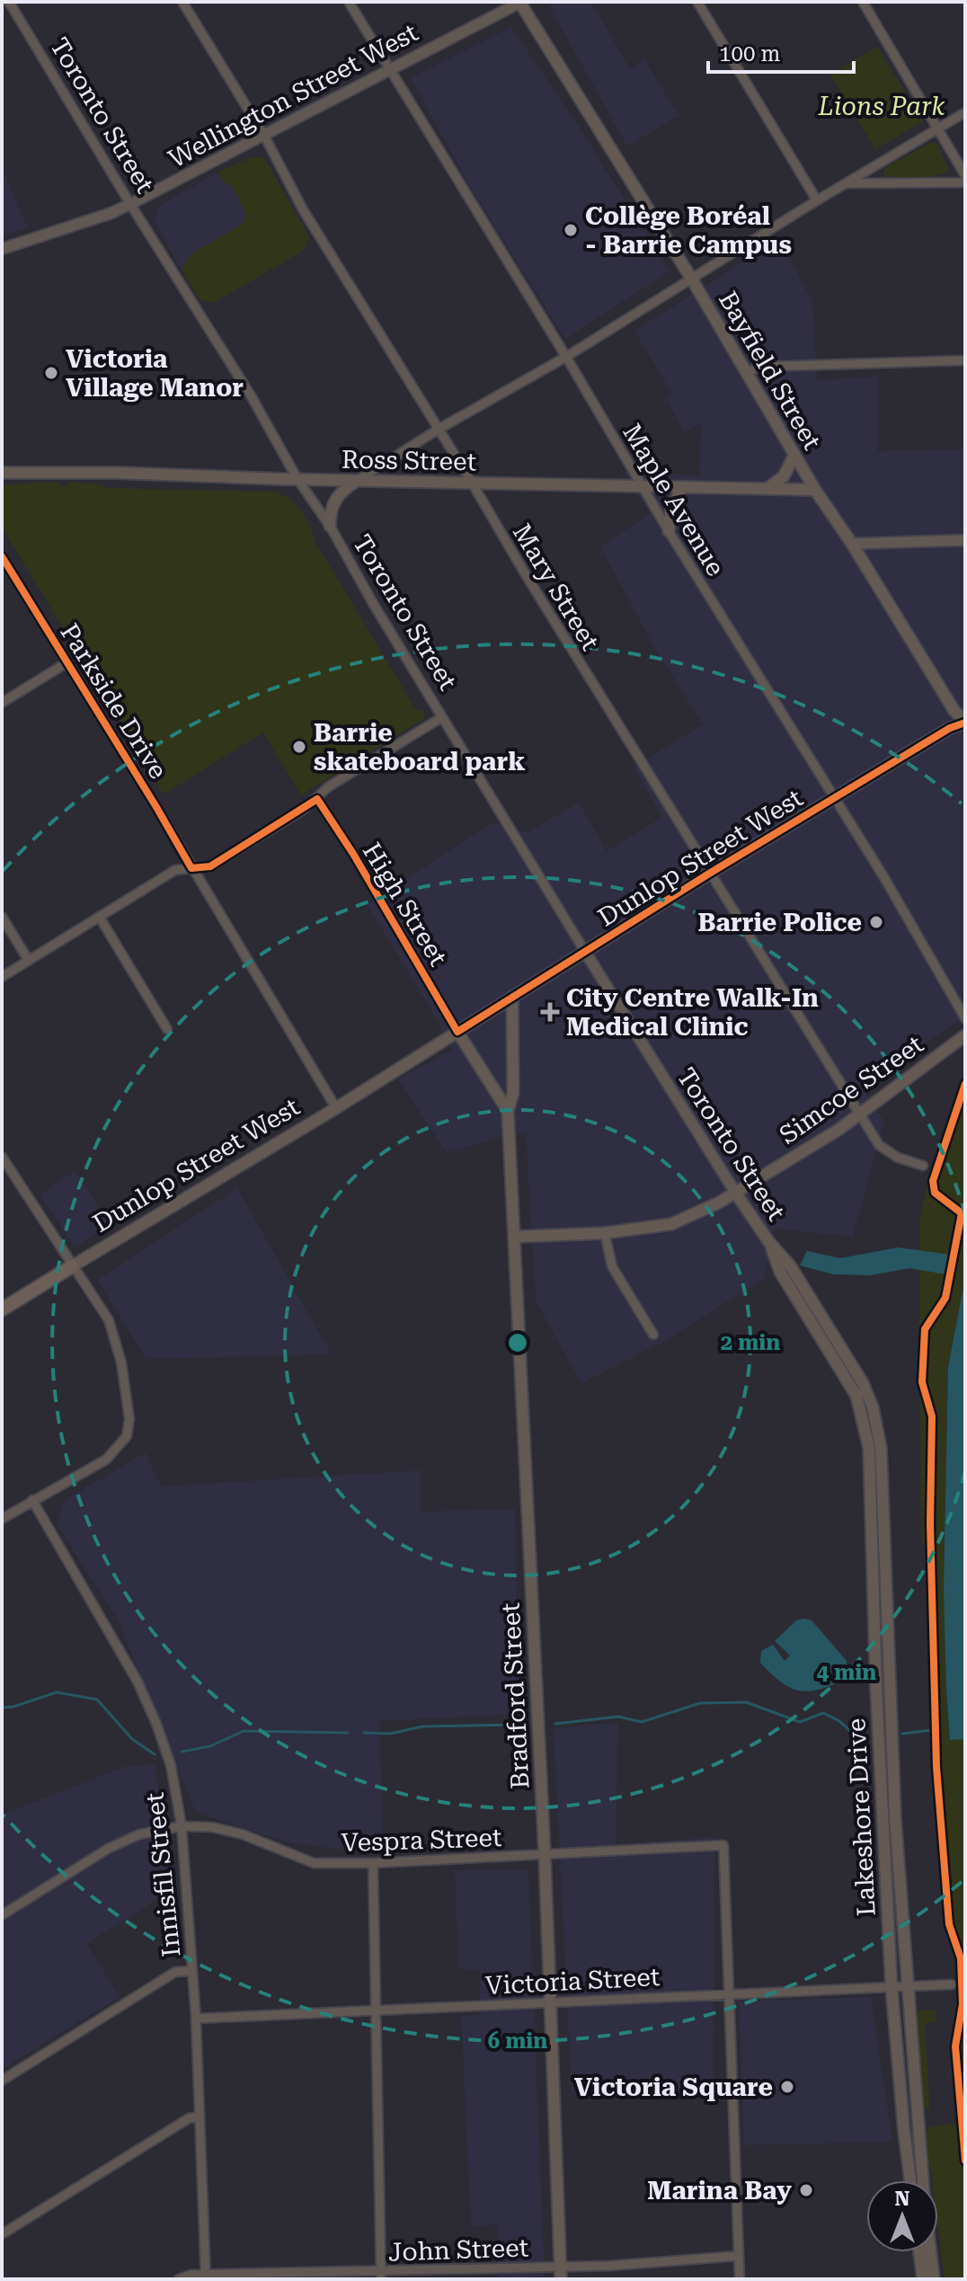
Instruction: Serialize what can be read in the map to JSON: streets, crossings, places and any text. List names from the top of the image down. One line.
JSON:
{"streets":{"main road":["Toronto Street","Bayfield Street","Ross Street","Dunlop Street West","High Street","Simcoe Street","Bradford Street","Lakeshore Drive"],"street":["Wellington Street West","Maple Avenue","Mary Street","Parkside Drive","Vespra Street","Innisfil Street","Victoria Street","John Street"]},"crossings":[["Wellington Street West","Toronto Street"],["Wellington Street West","Bayfield Street"],["Wellington Street West","Maple Avenue"],["Wellington Street West","Mary Street"],["Toronto Street","Ross Street"],["Toronto Street","Dunlop Street West"],["Toronto Street","Simcoe Street"],["Toronto Street","Lakeshore Drive"],["Toronto Street","Victoria Street"],["Bayfield Street","Ross Street"],["Bayfield Street","Dunlop Street West"],["Ross Street","Maple Avenue"],["Ross Street","Mary Street"],["Maple Avenue","Dunlop Street West"],["Mary Street","Dunlop Street West"],["Mary Street","Simcoe Street"],["Parkside Drive","Dunlop Street West"],["Dunlop Street West","High Street"],["Dunlop Street West","Bradford Street"],["High Street","Bradford Street"],["Simcoe Street","Bradford Street"],["Bradford Street","Vespra Street"],["Bradford Street","Victoria Street"],["Bradford Street","John Street"],["Lakeshore Drive","Victoria Street"],["Vespra Street","Innisfil Street"],["Vespra Street","Victoria Street"],["Innisfil Street","Victoria Street"],["Innisfil Street","John Street"]],"parks":["Lions Park"],"places":{"other":["Collège Boréal - Barrie Campus","Victoria Village Manor","Barrie skateboard park","Barrie Police","Victoria Square","Marina Bay"],"health":["City Centre Walk-In Medical Clinic"]},"scale_bar":"100 m","north":"top","rings":["2 min","4 min","6 min"]}
